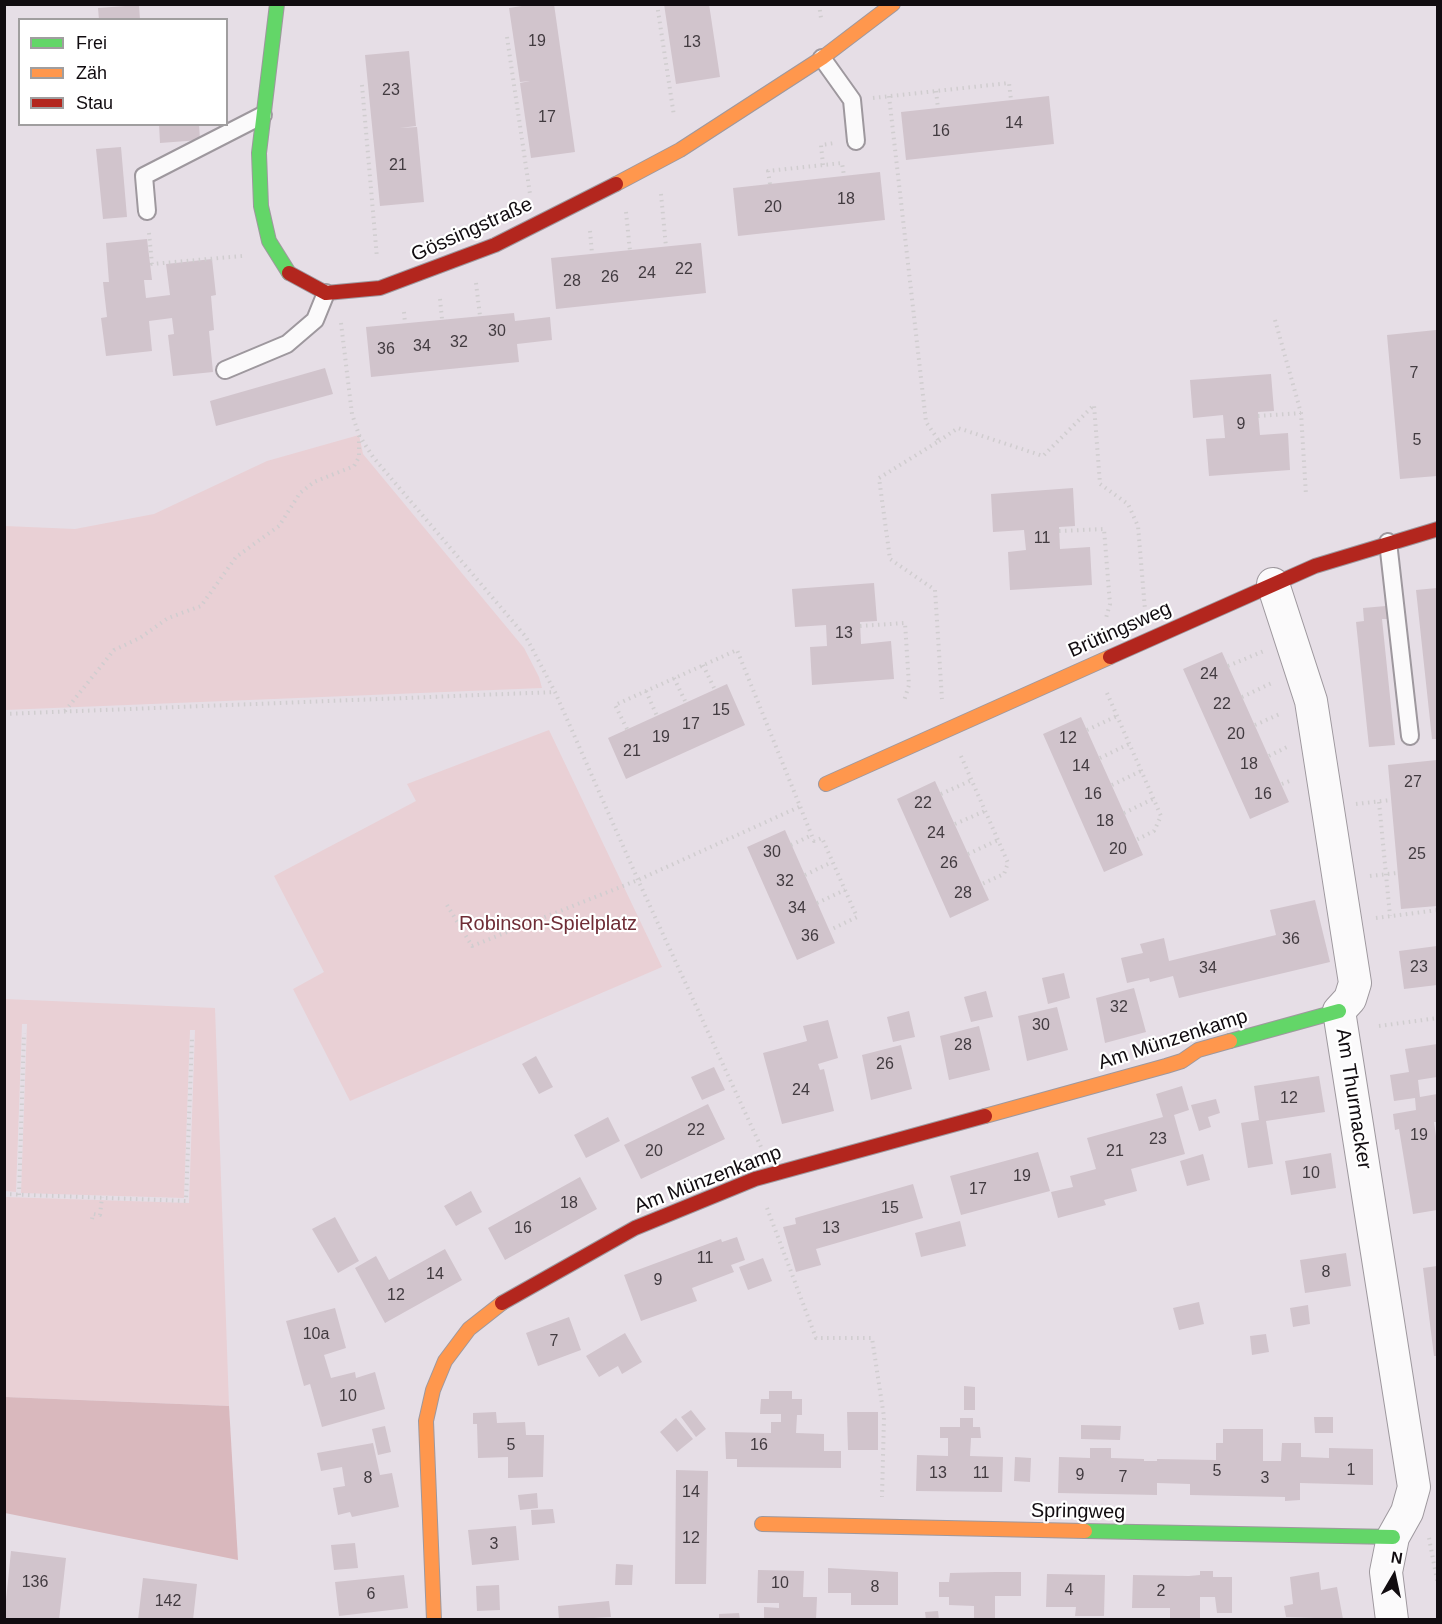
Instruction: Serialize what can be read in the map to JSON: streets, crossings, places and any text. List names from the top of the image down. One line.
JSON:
{"streets":{"street":["Gössingstraße","Brütingsweg","Am Münzenkamp","Am Thurmacker","Springweg"]},"crossings":[["Brütingsweg","Am Thurmacker"],["Am Münzenkamp","Am Thurmacker"],["Am Thurmacker","Springweg"]],"parks":["Robinson-Spielplatz"],"house_numbers":["19","13","23","17","14","16","21","18","20","22","24","26","28","30","32","34","36","7","9","5","11","13","24","22","15","17","20","19","12","21","18","14","27","16","16","22","18","24","20","30","25","26","32","28","34","36","36","23","34","32","30","28","26","24","12","22","19","23","20","21","10","19","17","18","15","16","13","11","8","14","9","12","10a","7","10","5","16","1","5","13","11","9","7","8","3","14","12","3","136","10","8","4","2","6","142"],"legend":["Frei","Zäh","Stau"],"north":"top"}
